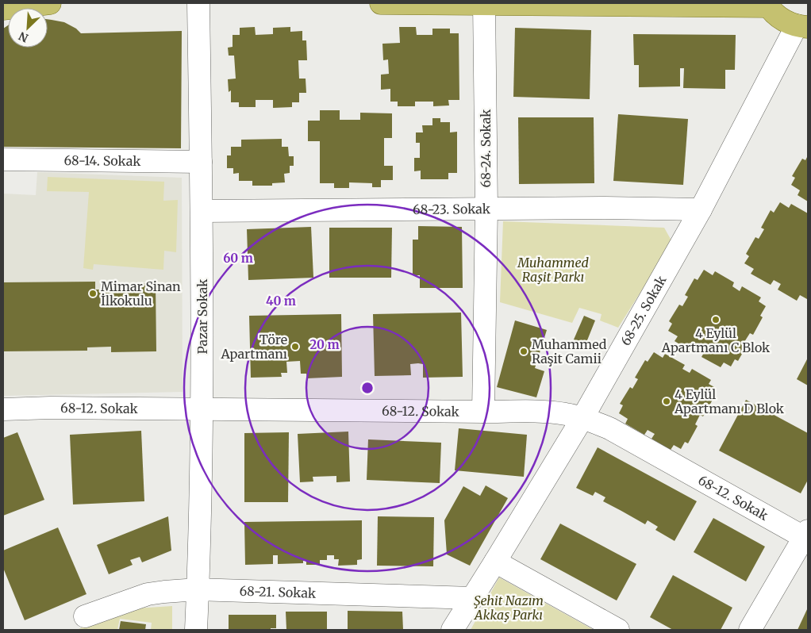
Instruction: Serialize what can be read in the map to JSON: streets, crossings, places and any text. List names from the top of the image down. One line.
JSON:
{"streets":{"street":["68-24. Sokak","68-14. Sokak","68-23. Sokak","68-25. Sokak","Pazar Sokak","68-12. Sokak","68-21. Sokak"]},"crossings":[["68-24. Sokak","68-23. Sokak"],["68-24. Sokak","68-12. Sokak"],["68-14. Sokak","Pazar Sokak"],["68-23. Sokak","68-25. Sokak"],["68-23. Sokak","Pazar Sokak"],["68-25. Sokak","68-12. Sokak"],["68-25. Sokak","68-21. Sokak"],["Pazar Sokak","68-12. Sokak"],["Pazar Sokak","68-21. Sokak"]],"parks":["Muhammed Raşit Parkı","Şehit Nazım Akkaş Parkı"],"places":["Mimar Sinan İlkokulu","4 Eylül Apartmanı C Blok","Töre Apartmanı","Muhammed Raşit Camii","4 Eylül Apartmanı D Blok"],"north":"bottom left","rings":["60 m","40 m","20 m"]}
